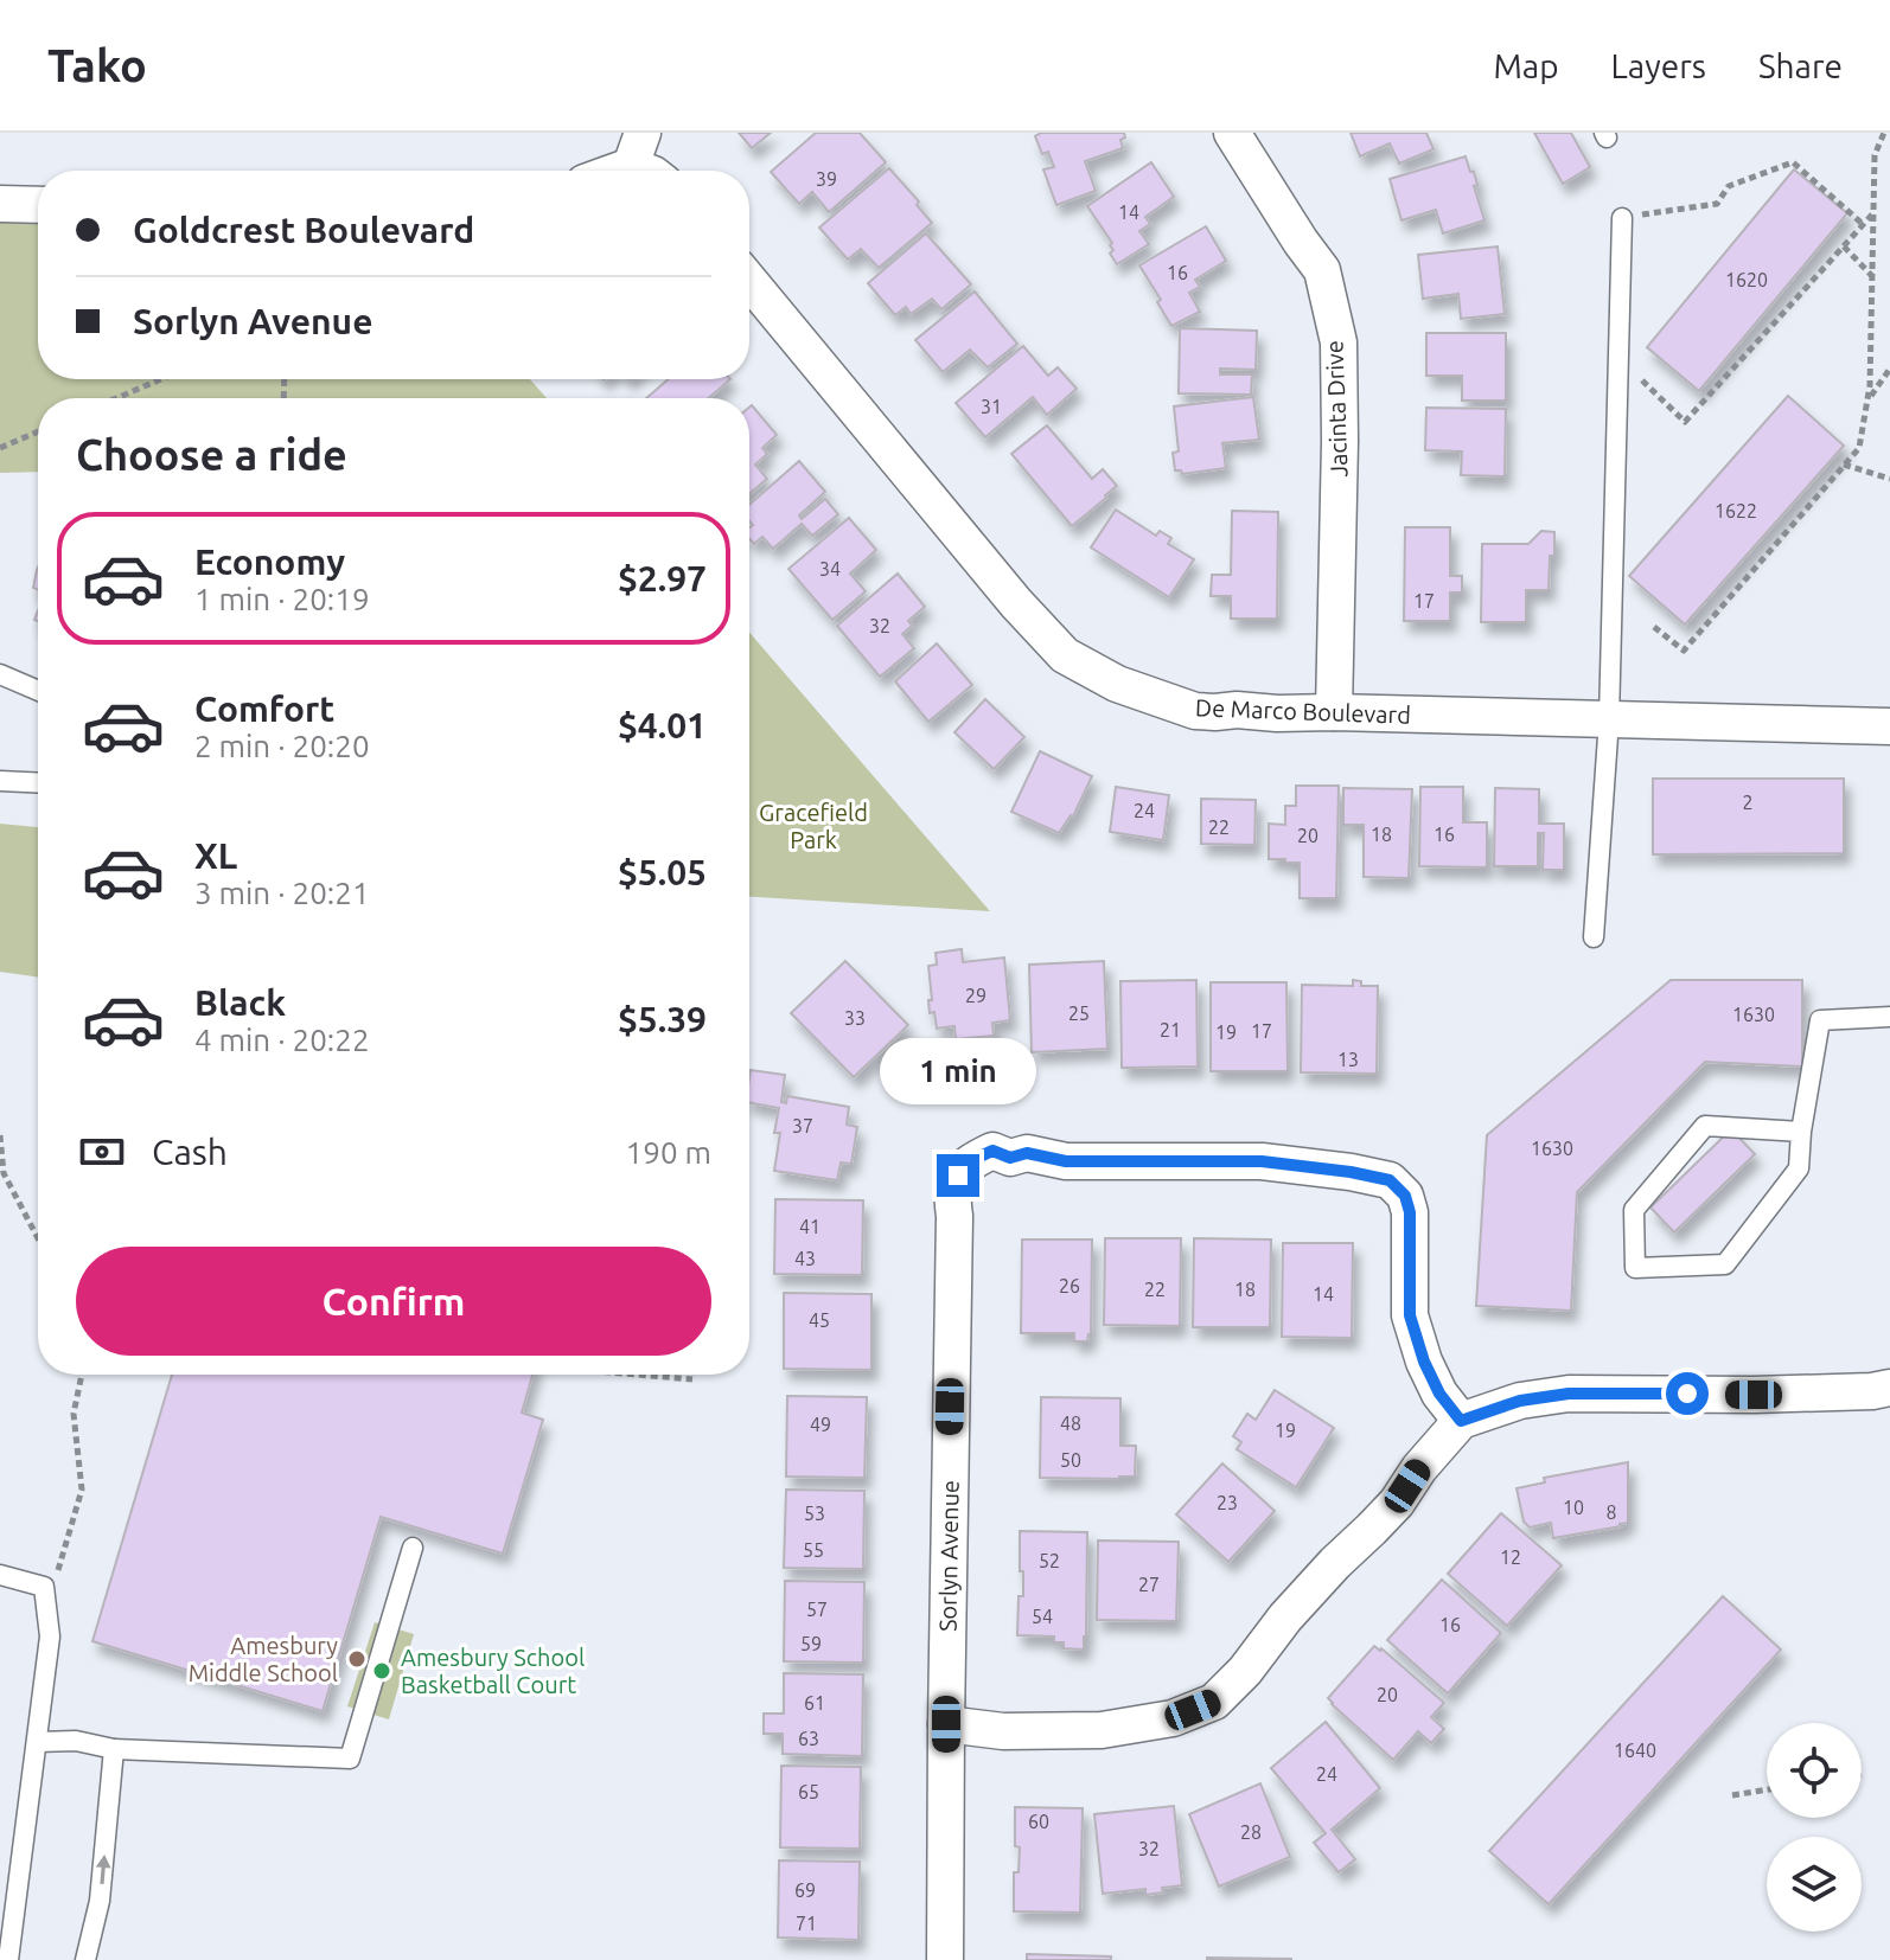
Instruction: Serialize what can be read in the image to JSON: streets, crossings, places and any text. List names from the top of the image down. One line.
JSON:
{"streets":{"street":["Jacinta Drive","De Marco Boulevard","Sorlyn Avenue"]},"crossings":[["Jacinta Drive","De Marco Boulevard"]],"parks":["Gracefield Park"],"places":["Amesbury Middle School","Amesbury School Basketball Court"],"house_numbers":["39","14","16","1620","31","1622","34","17","32","2","24","22","18","16","20","29","25","1630","33","21","17","19","13","37","1630","41","43","26","22","18","14","45","48","49","19","50","23","10","8","53","55","12","52","27","57","54","16","59","20","61","63","1640","24","65","60","28","32","69","71"],"page":{"header":"Tako","nav":["Map","Layers","Share"],"banner":["Goldcrest Boulevard","Sorlyn Avenue"],"heading":"Choose a ride","list":[{"name":"Economy","note":"1 min · 20:19","value":"$2.97"},{"name":"Comfort","note":"2 min · 20:20","value":"$4.01"},{"name":"XL","note":"3 min · 20:21","value":"$5.05"},{"name":"Black","note":"4 min · 20:22","value":"$5.39"}],"bubble":"1 min","pay":["Cash","190 m"],"buttons":"Confirm"}}
